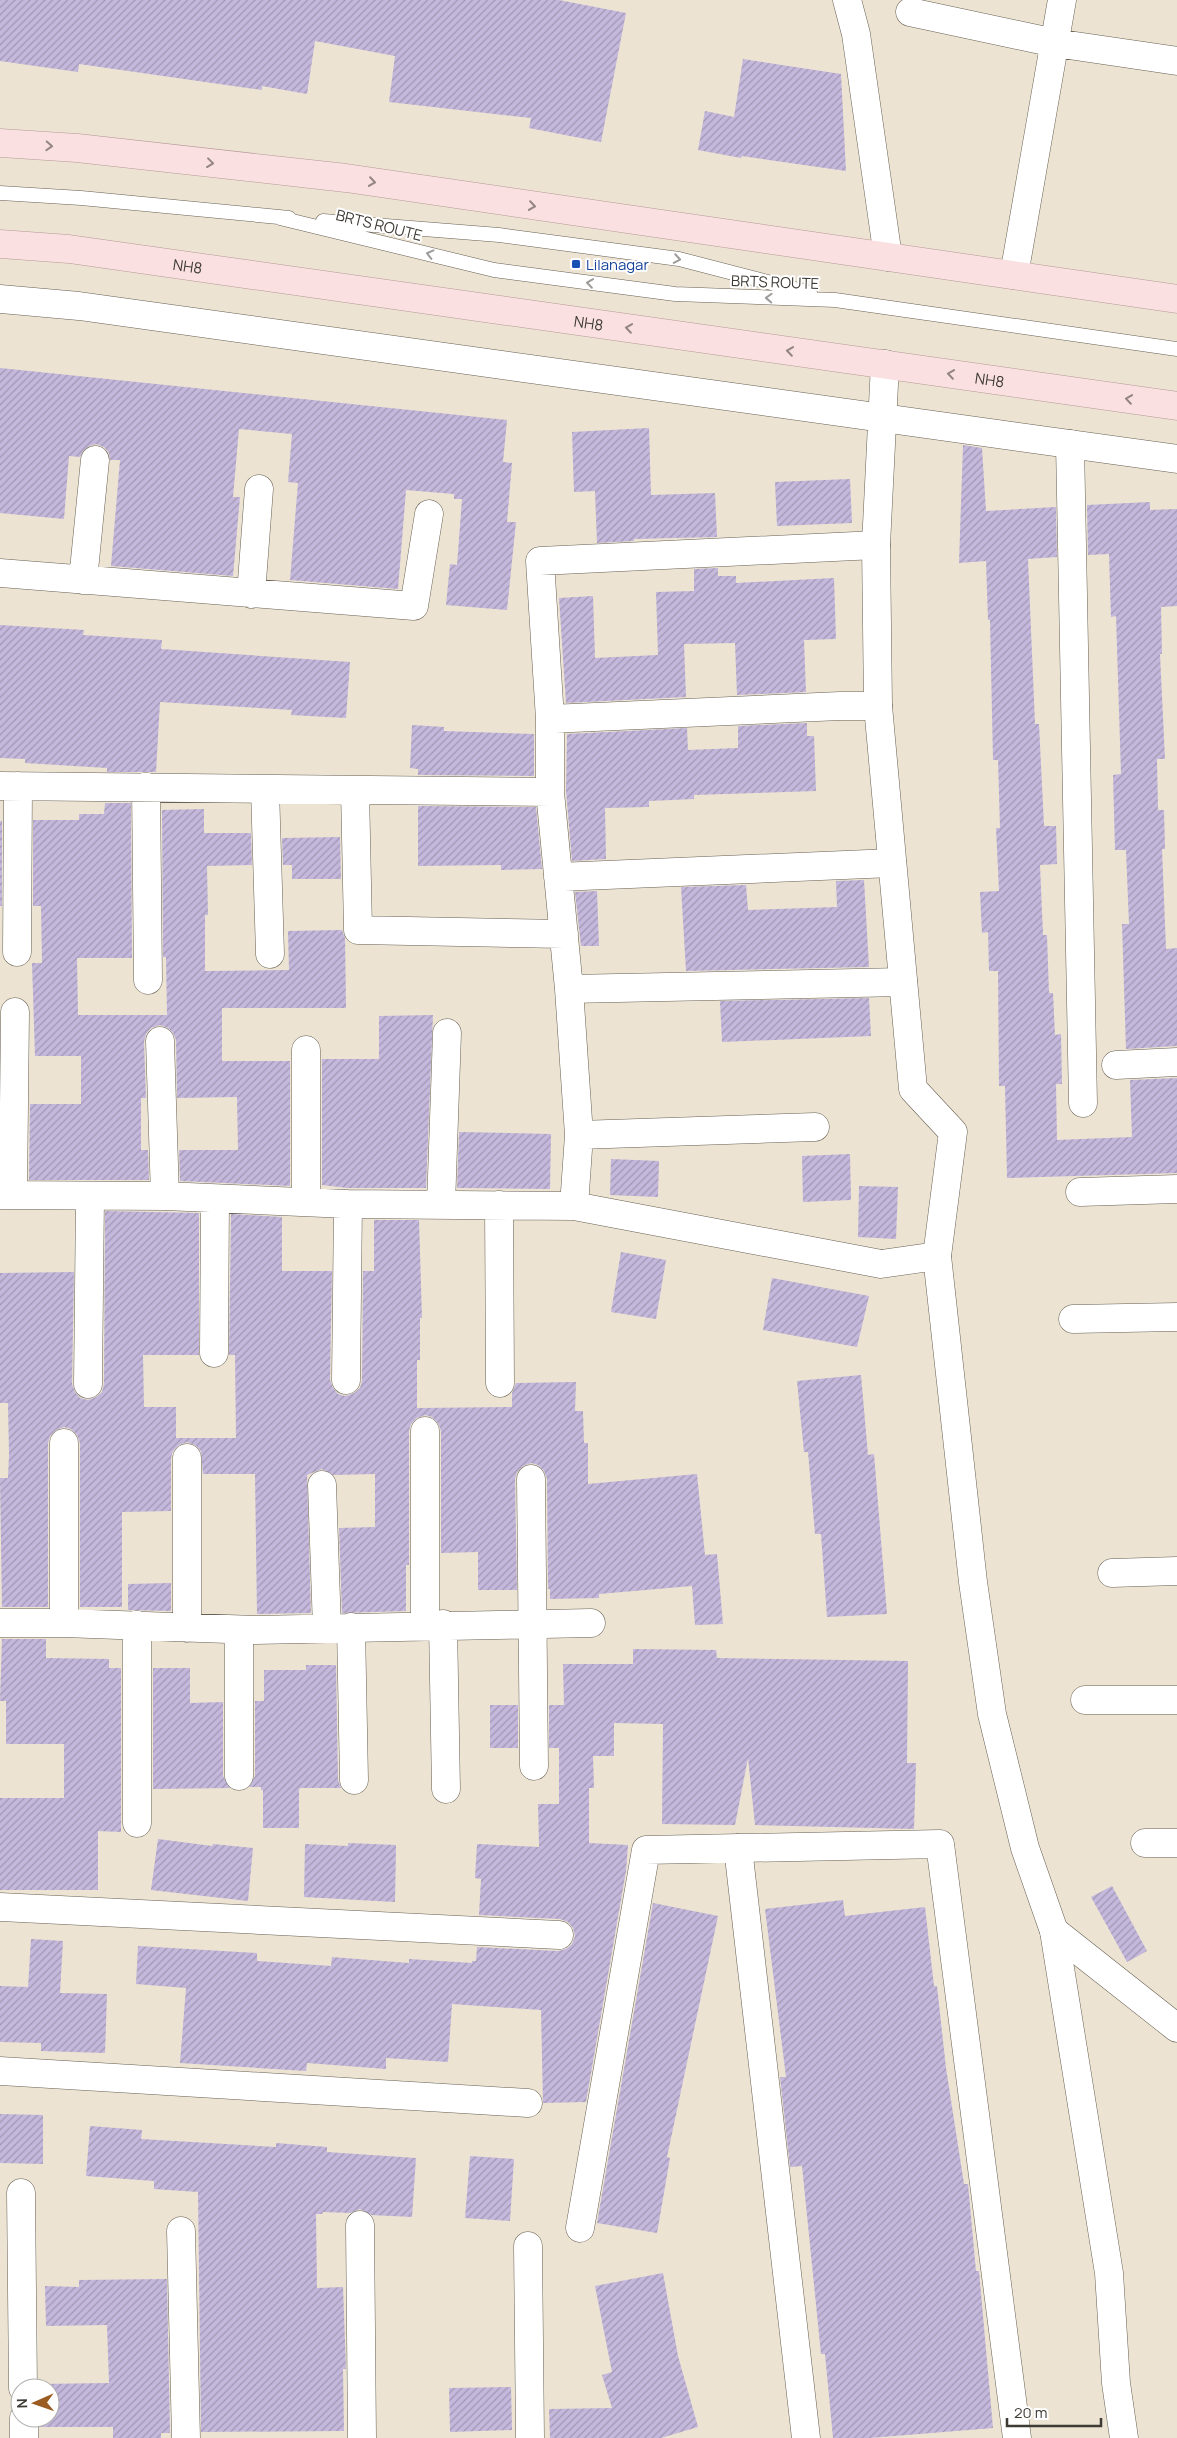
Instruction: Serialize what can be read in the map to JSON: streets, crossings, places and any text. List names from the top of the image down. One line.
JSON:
{"streets":{"main road":["NH8"],"lane":["BRTS ROUTE"]},"places":{"transit":["Lilanagar"]},"scale_bar":"20 m","north":"left"}
